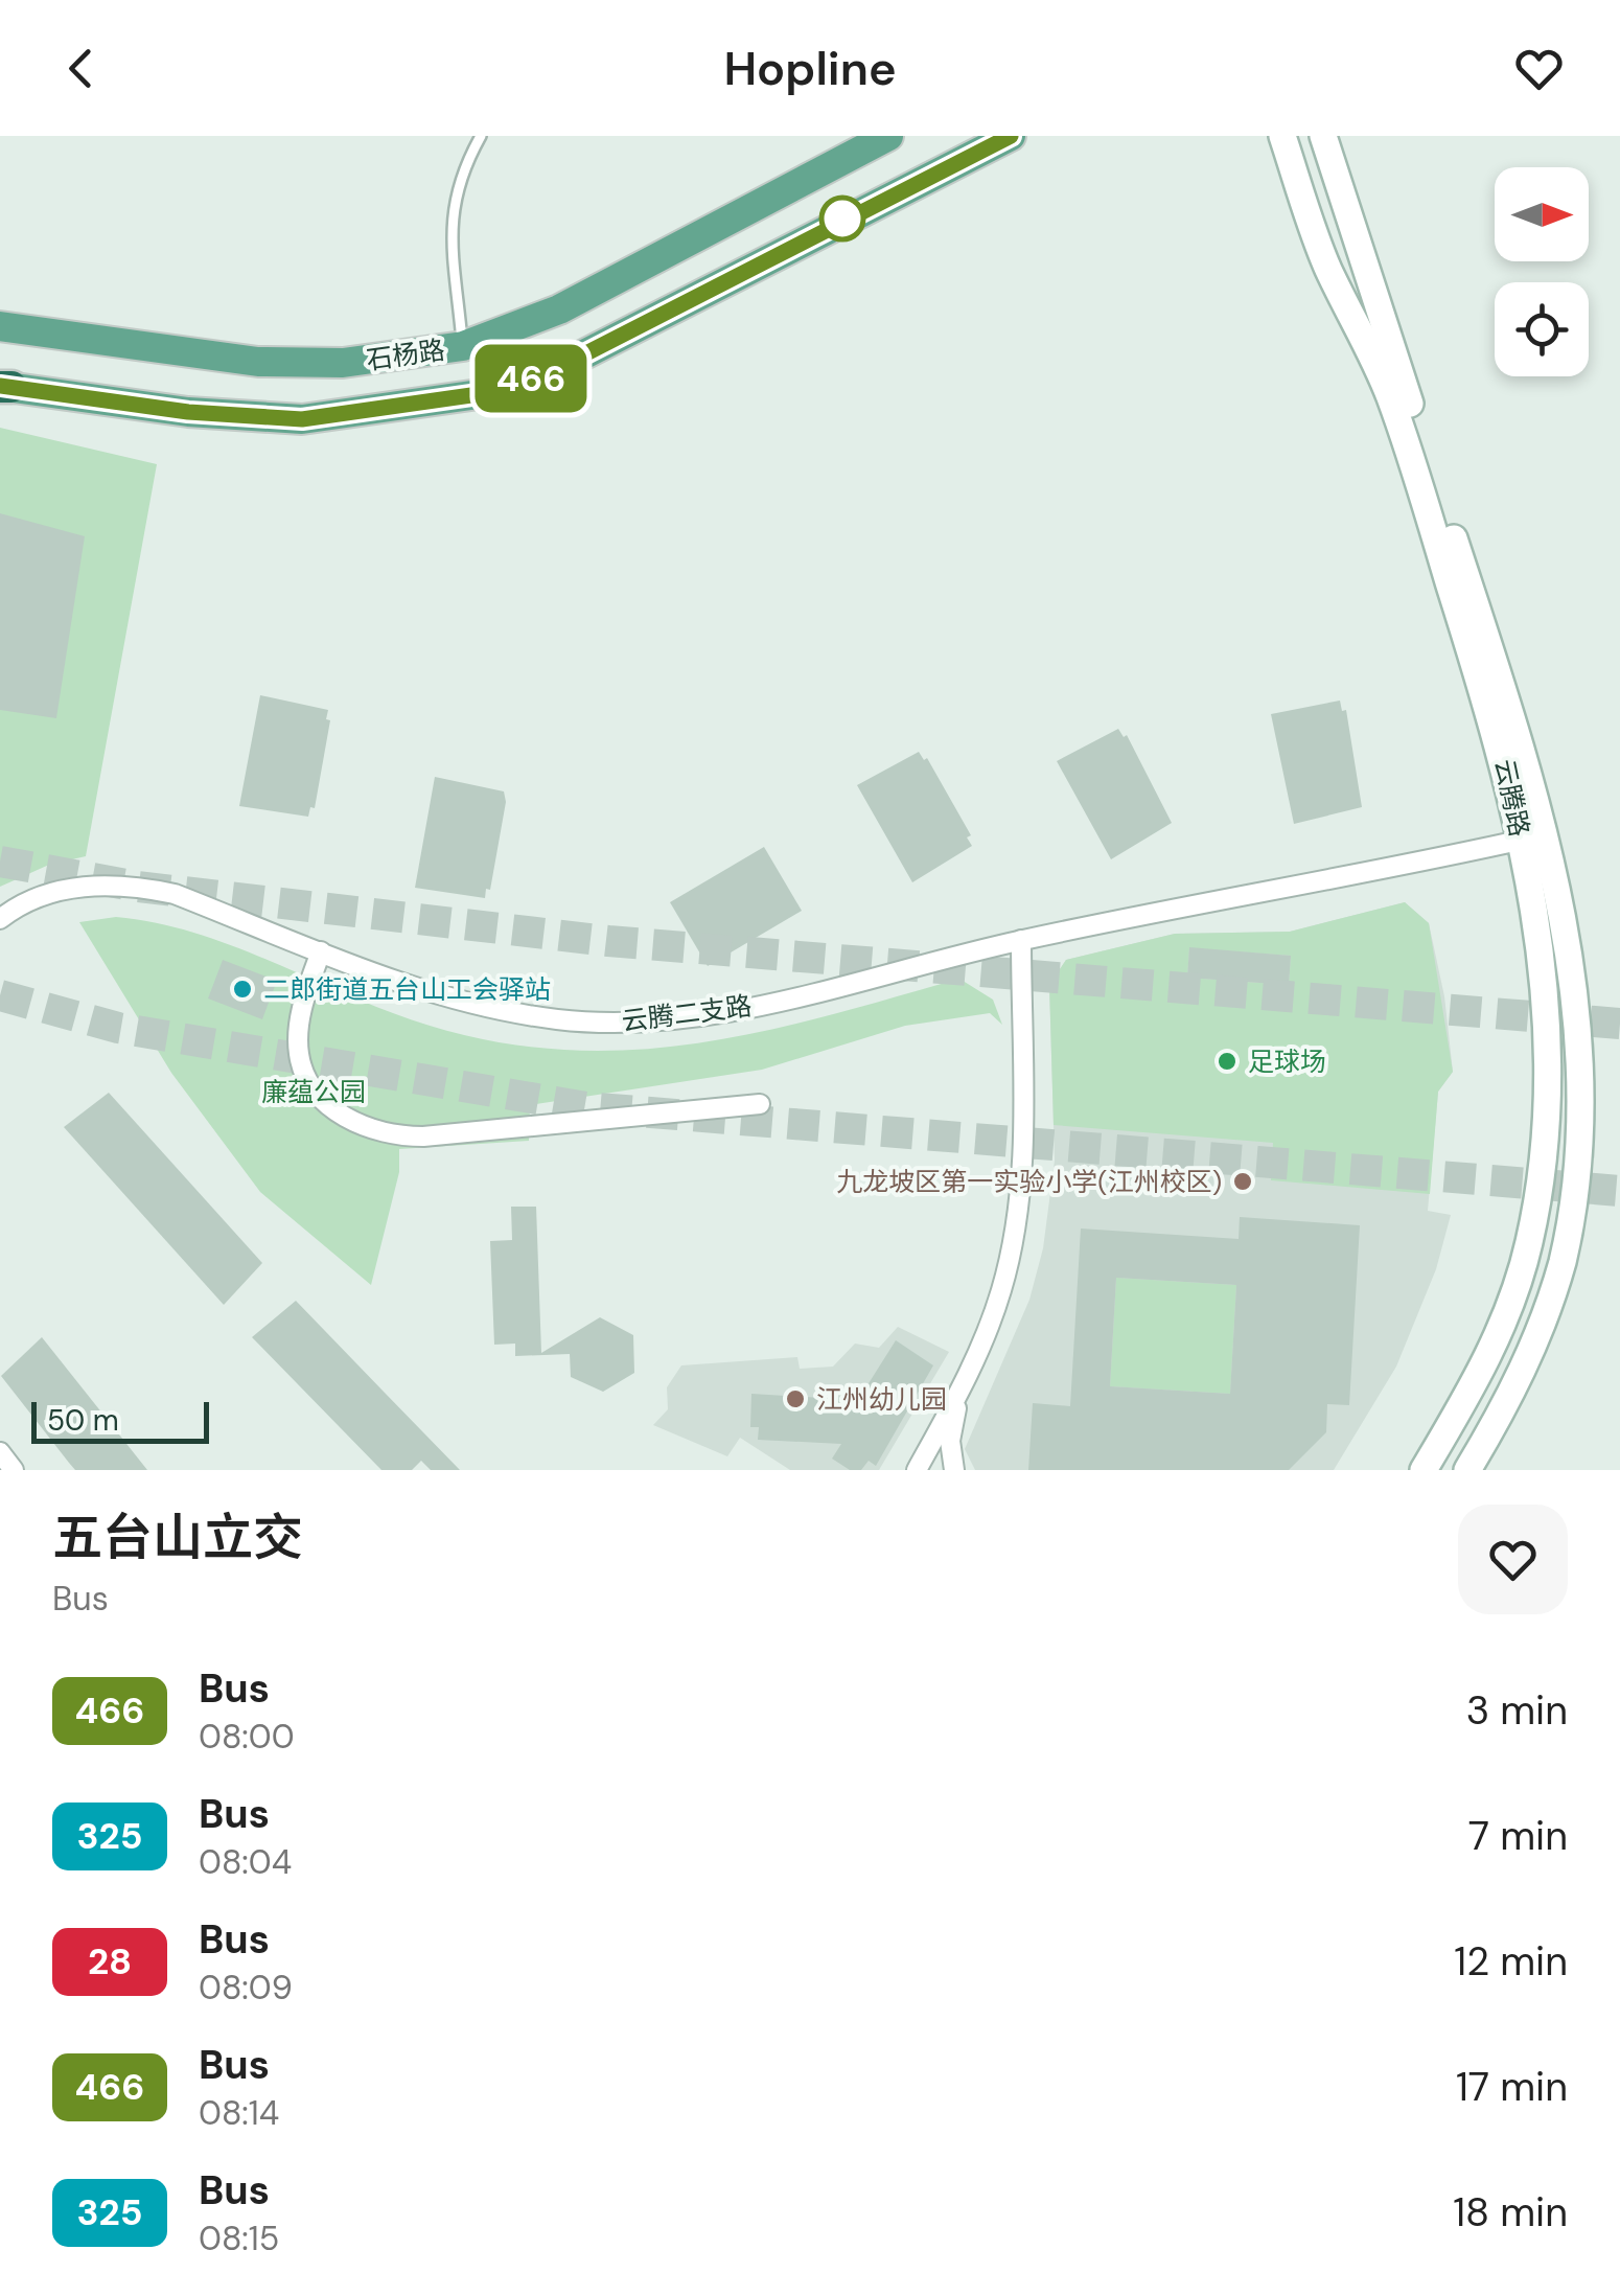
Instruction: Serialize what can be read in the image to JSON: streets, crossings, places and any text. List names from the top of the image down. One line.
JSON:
{"streets":{"main road":["石杨路"],"street":["云腾路","云腾二支路"]},"crossings":[["云腾路","云腾二支路"]],"parks":["廉蕴公园"],"places":["二郎街道五台山工会驿站","足球场","九龙坡区第一实验小学(江州校区)","江州幼儿园"],"lines":["bus line 466"],"scale_bar":"50 m","north":"right","page":{"header":"Hopline","on_map":"466","scale":"50 m","heading":["五台山立交","Bus"],"list":[{"mark":"466","name":"Bus","note":"08:00","value":"3 min"},{"mark":"325","name":"Bus","note":"08:04","value":"7 min"},{"mark":"28","name":"Bus","note":"08:09","value":"12 min"},{"mark":"466","name":"Bus","note":"08:14","value":"17 min"},{"mark":"325","name":"Bus","note":"08:15","value":"18 min"}]}}
